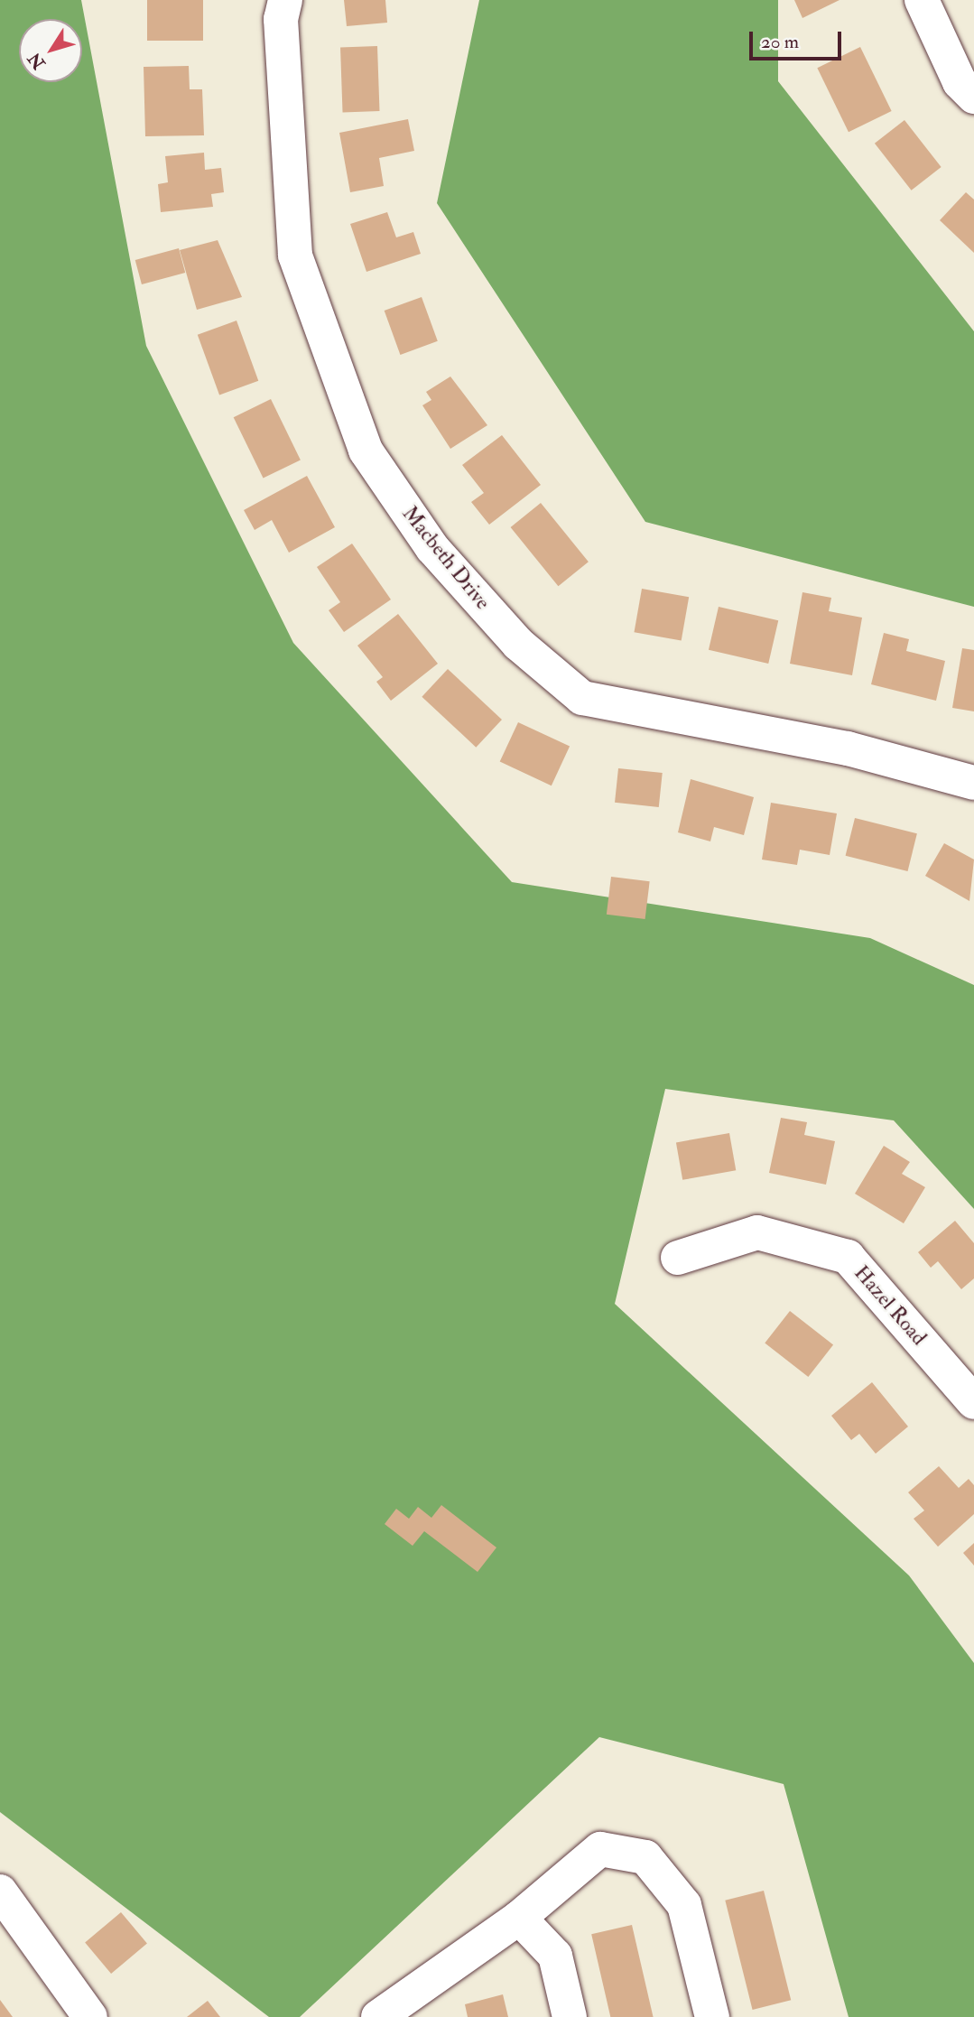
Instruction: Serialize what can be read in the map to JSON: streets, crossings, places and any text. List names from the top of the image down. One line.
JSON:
{"streets":{"street":["Macbeth Drive","Hazel Road"]},"scale_bar":"20 m","north":"bottom left"}
